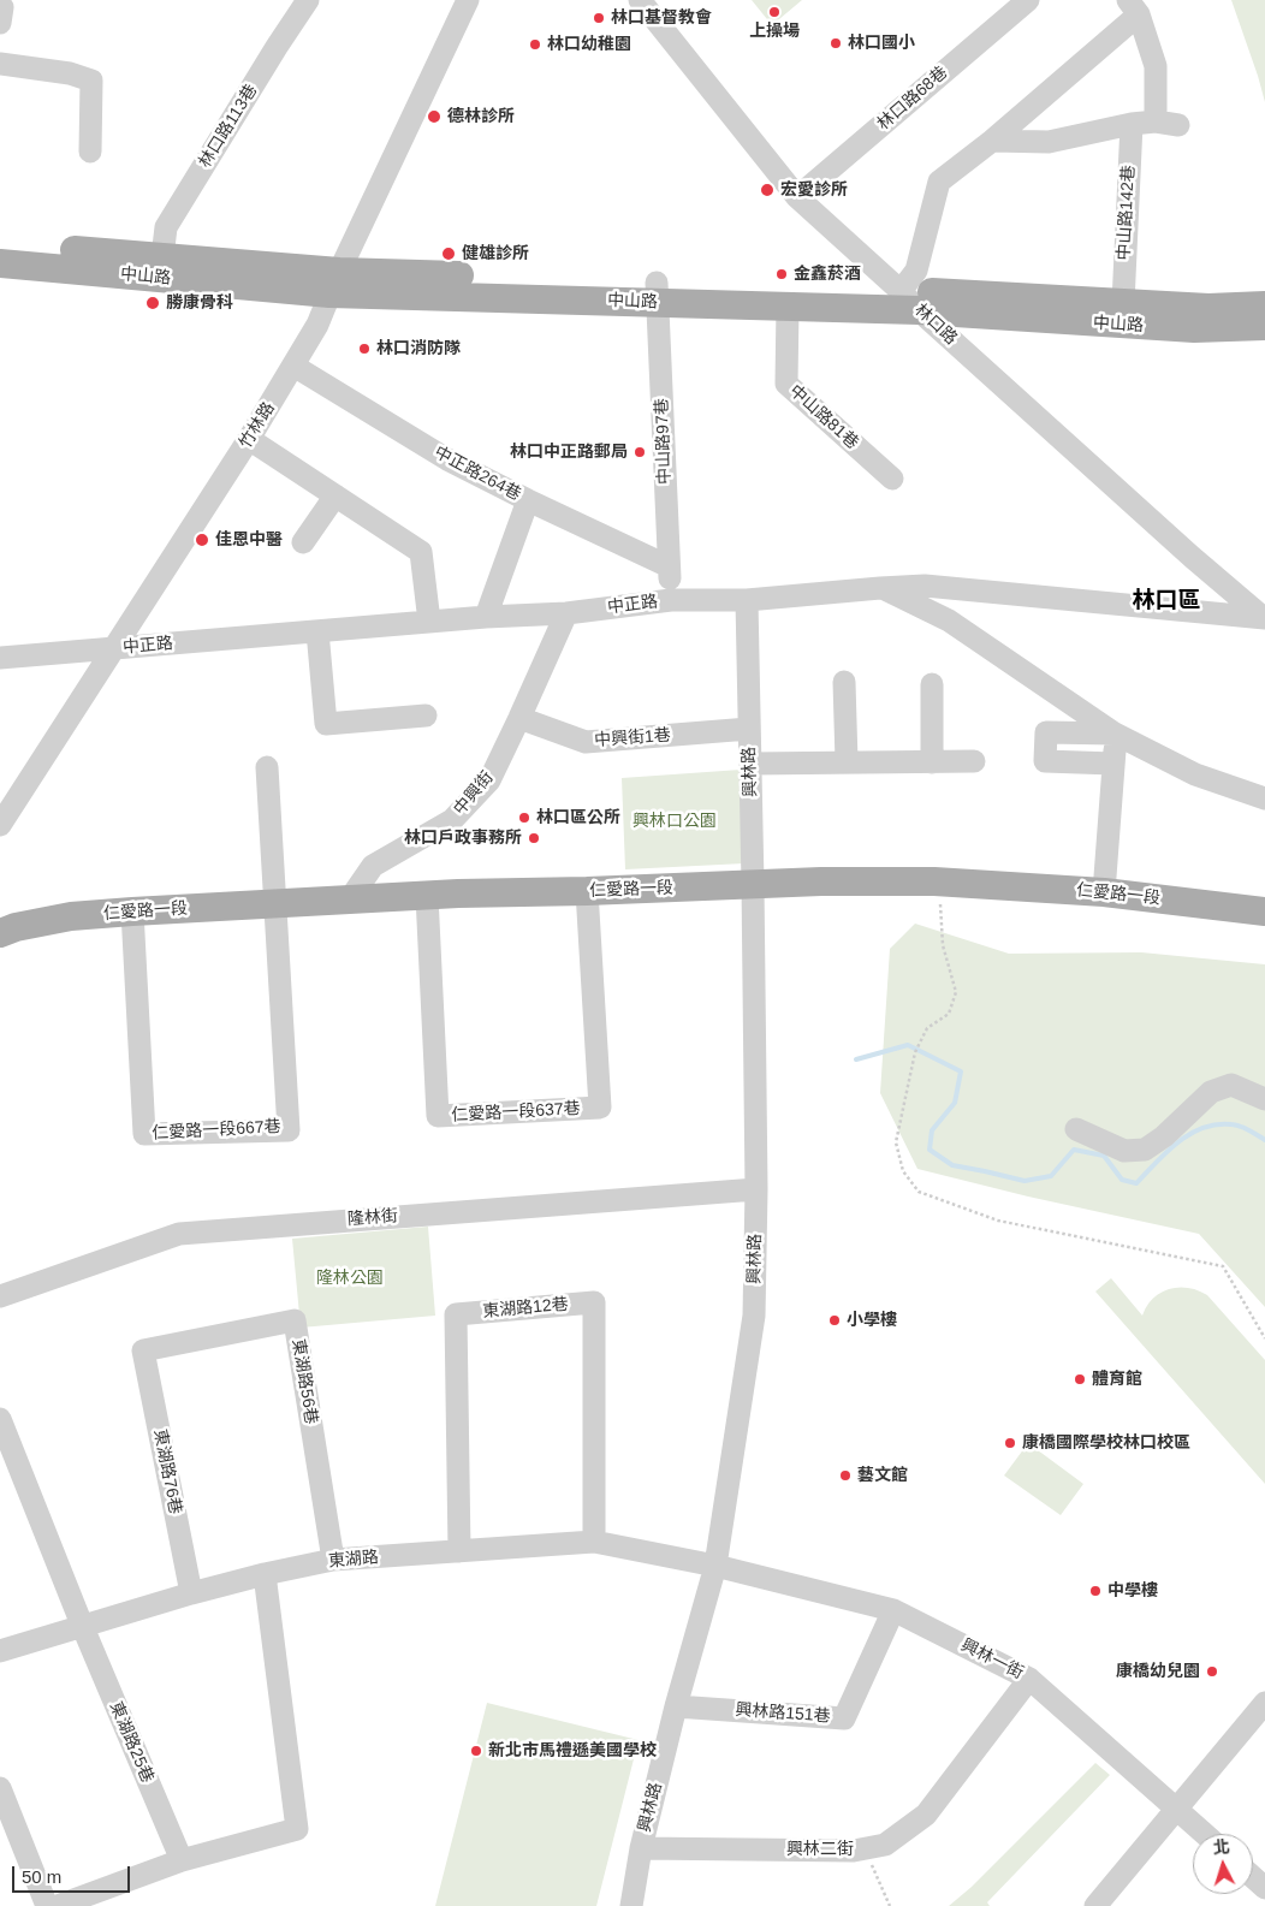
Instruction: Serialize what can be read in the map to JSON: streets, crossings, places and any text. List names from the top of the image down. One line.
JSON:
{"streets":{"main road":["中山路","仁愛路一段"],"street":["林口路68巷","林口路113巷","中山路142巷","林口路","中山路81巷","竹林路","中山路97巷","中正路264巷","中正路","中興街1巷","興林路","中興街","仁愛路一段637巷","仁愛路一段667巷","隆林街","東湖路12巷","東湖路56巷","東湖路76巷","東湖路","興林一街","興林路151巷","東湖路25巷","興林二街"]},"crossings":[["林口路68巷","林口路"],["林口路113巷","中山路"],["中山路142巷","中山路"],["中山路","林口路"],["中山路","中山路81巷"],["中山路","竹林路"],["中山路","中山路97巷"],["林口路","中正路"],["竹林路","中正路264巷"],["竹林路","中正路"],["中山路97巷","中正路264巷"],["中山路97巷","中正路"],["中正路","興林路"],["中正路","中興街"],["中興街1巷","興林路"],["中興街1巷","中興街"],["興林路","仁愛路一段"],["興林路","隆林街"],["興林路","東湖路"],["興林路","興林一街"],["興林路","興林路151巷"],["興林路","興林二街"],["中興街","仁愛路一段"],["仁愛路一段","仁愛路一段637巷"],["仁愛路一段","仁愛路一段667巷"],["東湖路12巷","東湖路"],["東湖路56巷","東湖路76巷"],["東湖路56巷","東湖路"],["東湖路76巷","東湖路"],["東湖路","興林一街"],["東湖路","東湖路25巷"],["興林一街","興林路151巷"],["興林一街","興林二街"]],"districts":["林口區"],"parks":["興林口公園","隆林公園"],"places":["上操場","林口基督教會","林口國小","林口幼稚園","德林診所","宏愛診所","健雄診所","金鑫菸酒","勝康骨科","林口消防隊","林口中正路郵局","佳恩中醫","林口區公所","林口戶政事務所","小學樓","體育館","康橋國際學校林口校區","藝文館","中學樓","康橋幼兒園","新北市馬禮遜美國學校"],"scale_bar":"50 m","north":"top"}
